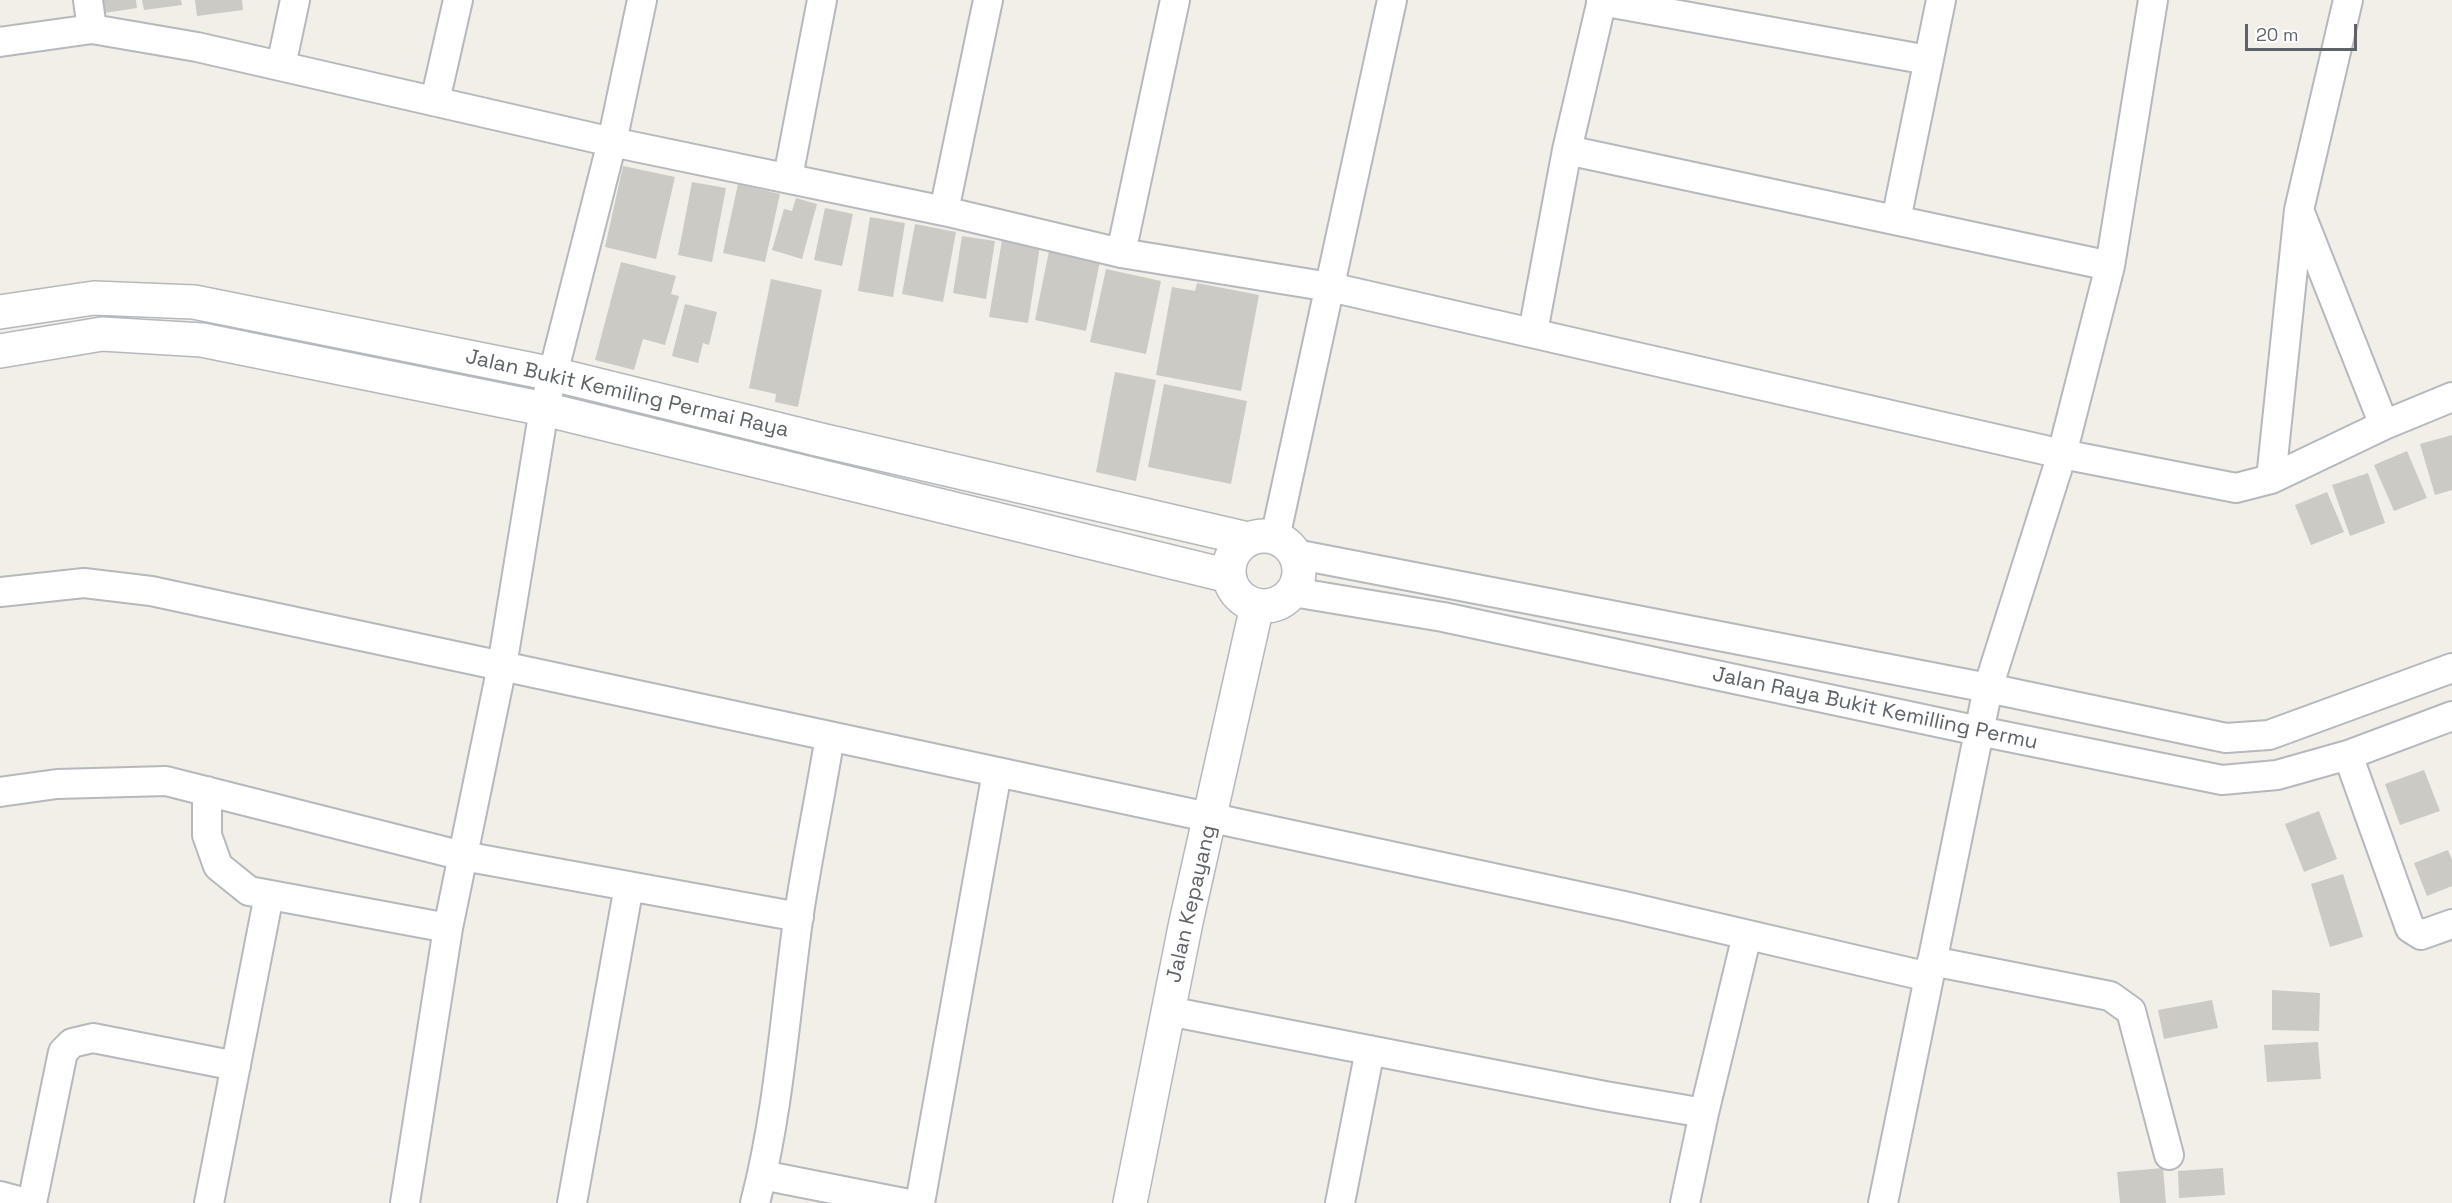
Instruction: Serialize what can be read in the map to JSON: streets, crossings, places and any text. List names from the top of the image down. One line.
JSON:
{"streets":{"street":["Jalan Bukit Kemiling Permai Raya","Jalan Raya Bukit Kemilling Permu","Jalan Kepayang"]},"crossings":[["Jalan Bukit Kemiling Permai Raya","Jalan Raya Bukit Kemilling Permu"],["Jalan Bukit Kemiling Permai Raya","Jalan Kepayang"],["Jalan Raya Bukit Kemilling Permu","Jalan Kepayang"]],"scale_bar":"20 m"}
